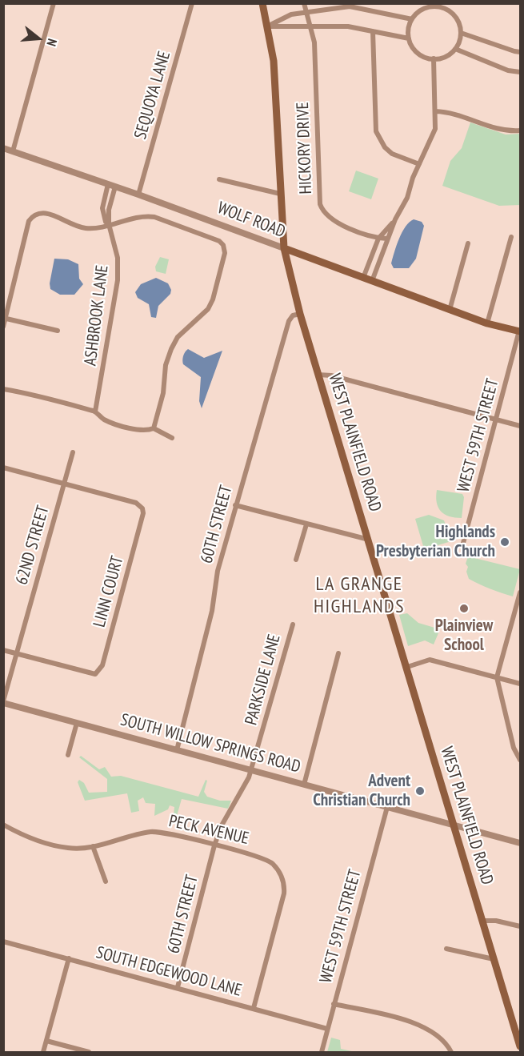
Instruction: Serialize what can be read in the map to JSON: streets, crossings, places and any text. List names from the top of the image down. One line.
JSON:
{"streets":{"main road":["WOLF ROAD","WEST PLAINFIELD ROAD"],"street":["SEQUOYA LANE","HICKORY DRIVE","ASHBROOK LANE","WEST 59TH STREET","60TH STREET","62ND STREET","LINN COURT","PARKSIDE LANE","SOUTH WILLOW SPRINGS ROAD","PECK AVENUE","SOUTH EDGEWOOD LANE"]},"crossings":[["SEQUOYA LANE","WOLF ROAD"],["WOLF ROAD","ASHBROOK LANE"],["WOLF ROAD","WEST 59TH STREET"],["WOLF ROAD","WEST PLAINFIELD ROAD"],["WEST 59TH STREET","SOUTH WILLOW SPRINGS ROAD"],["WEST 59TH STREET","SOUTH EDGEWOOD LANE"],["WEST PLAINFIELD ROAD","60TH STREET"],["WEST PLAINFIELD ROAD","SOUTH WILLOW SPRINGS ROAD"],["60TH STREET","PARKSIDE LANE"],["60TH STREET","SOUTH WILLOW SPRINGS ROAD"],["60TH STREET","PECK AVENUE"],["60TH STREET","SOUTH EDGEWOOD LANE"],["62ND STREET","LINN COURT"],["62ND STREET","SOUTH WILLOW SPRINGS ROAD"],["PARKSIDE LANE","SOUTH WILLOW SPRINGS ROAD"],["PECK AVENUE","SOUTH EDGEWOOD LANE"]],"districts":["LA GRANGE HIGHLANDS"],"places":["Highlands Presbyterian Church","Plainview School","Advent Christian Church"],"north":"right"}
